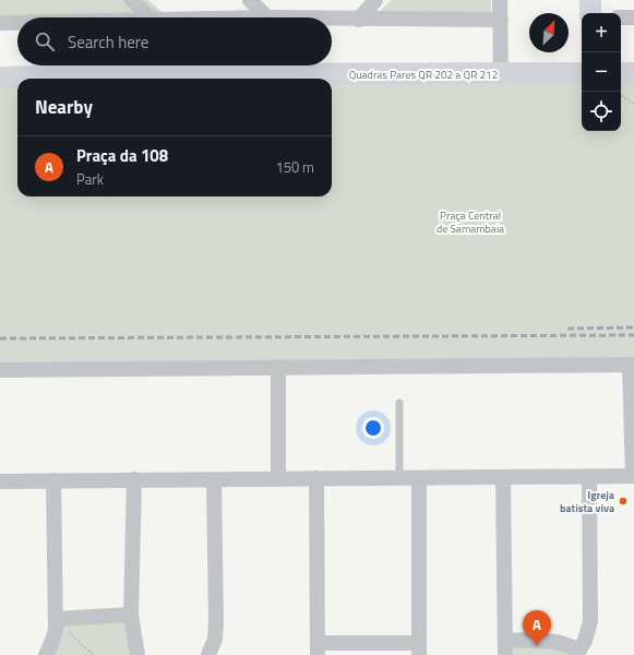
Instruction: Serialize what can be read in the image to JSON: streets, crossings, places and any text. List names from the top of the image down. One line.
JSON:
{"streets":{"street":["Quadras Pares QR 202 a QR 212"]},"parks":["Praça Central de Samambaia"],"places":["Igreja batista viva"],"north":"top right","page":{"map_buttons":["+","−"],"search":"Search here","heading":"Nearby","list":[{"mark":"A","name":"Praça da 108","note":"Park","value":"150 m"}],"pins":"A"}}
